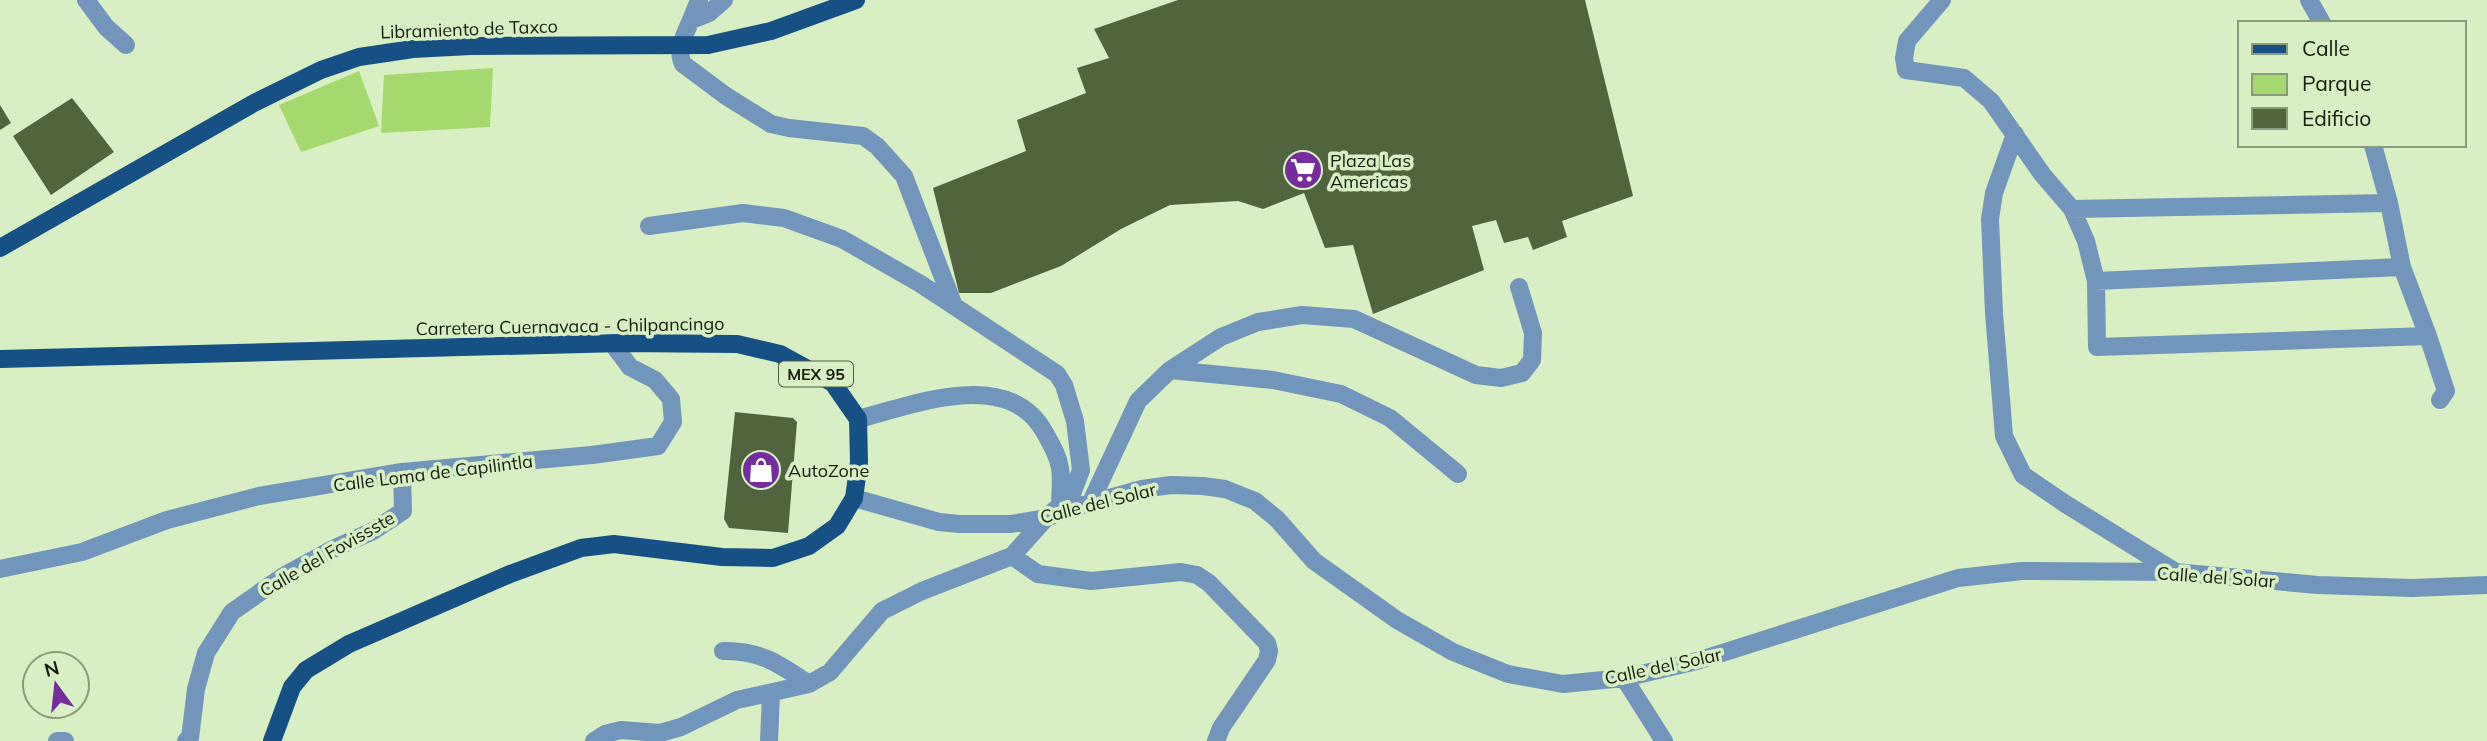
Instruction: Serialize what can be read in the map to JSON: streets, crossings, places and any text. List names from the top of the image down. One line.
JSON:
{"streets":{"main road":["Libramiento de Taxco","Carretera Cuernavaca - Chilpancingo","MEX 95"],"street":["Calle Loma de Capilintla","Calle del Solar","Calle del Fovissste"]},"crossings":[["Carretera Cuernavaca - Chilpancingo","Calle Loma de Capilintla"],["Calle Loma de Capilintla","Calle del Fovissste"]],"places":{"supermarket":["Plaza Las Americas"],"shop":["AutoZone"]},"legend":["Calle","Parque","Edificio"],"north":"top"}
